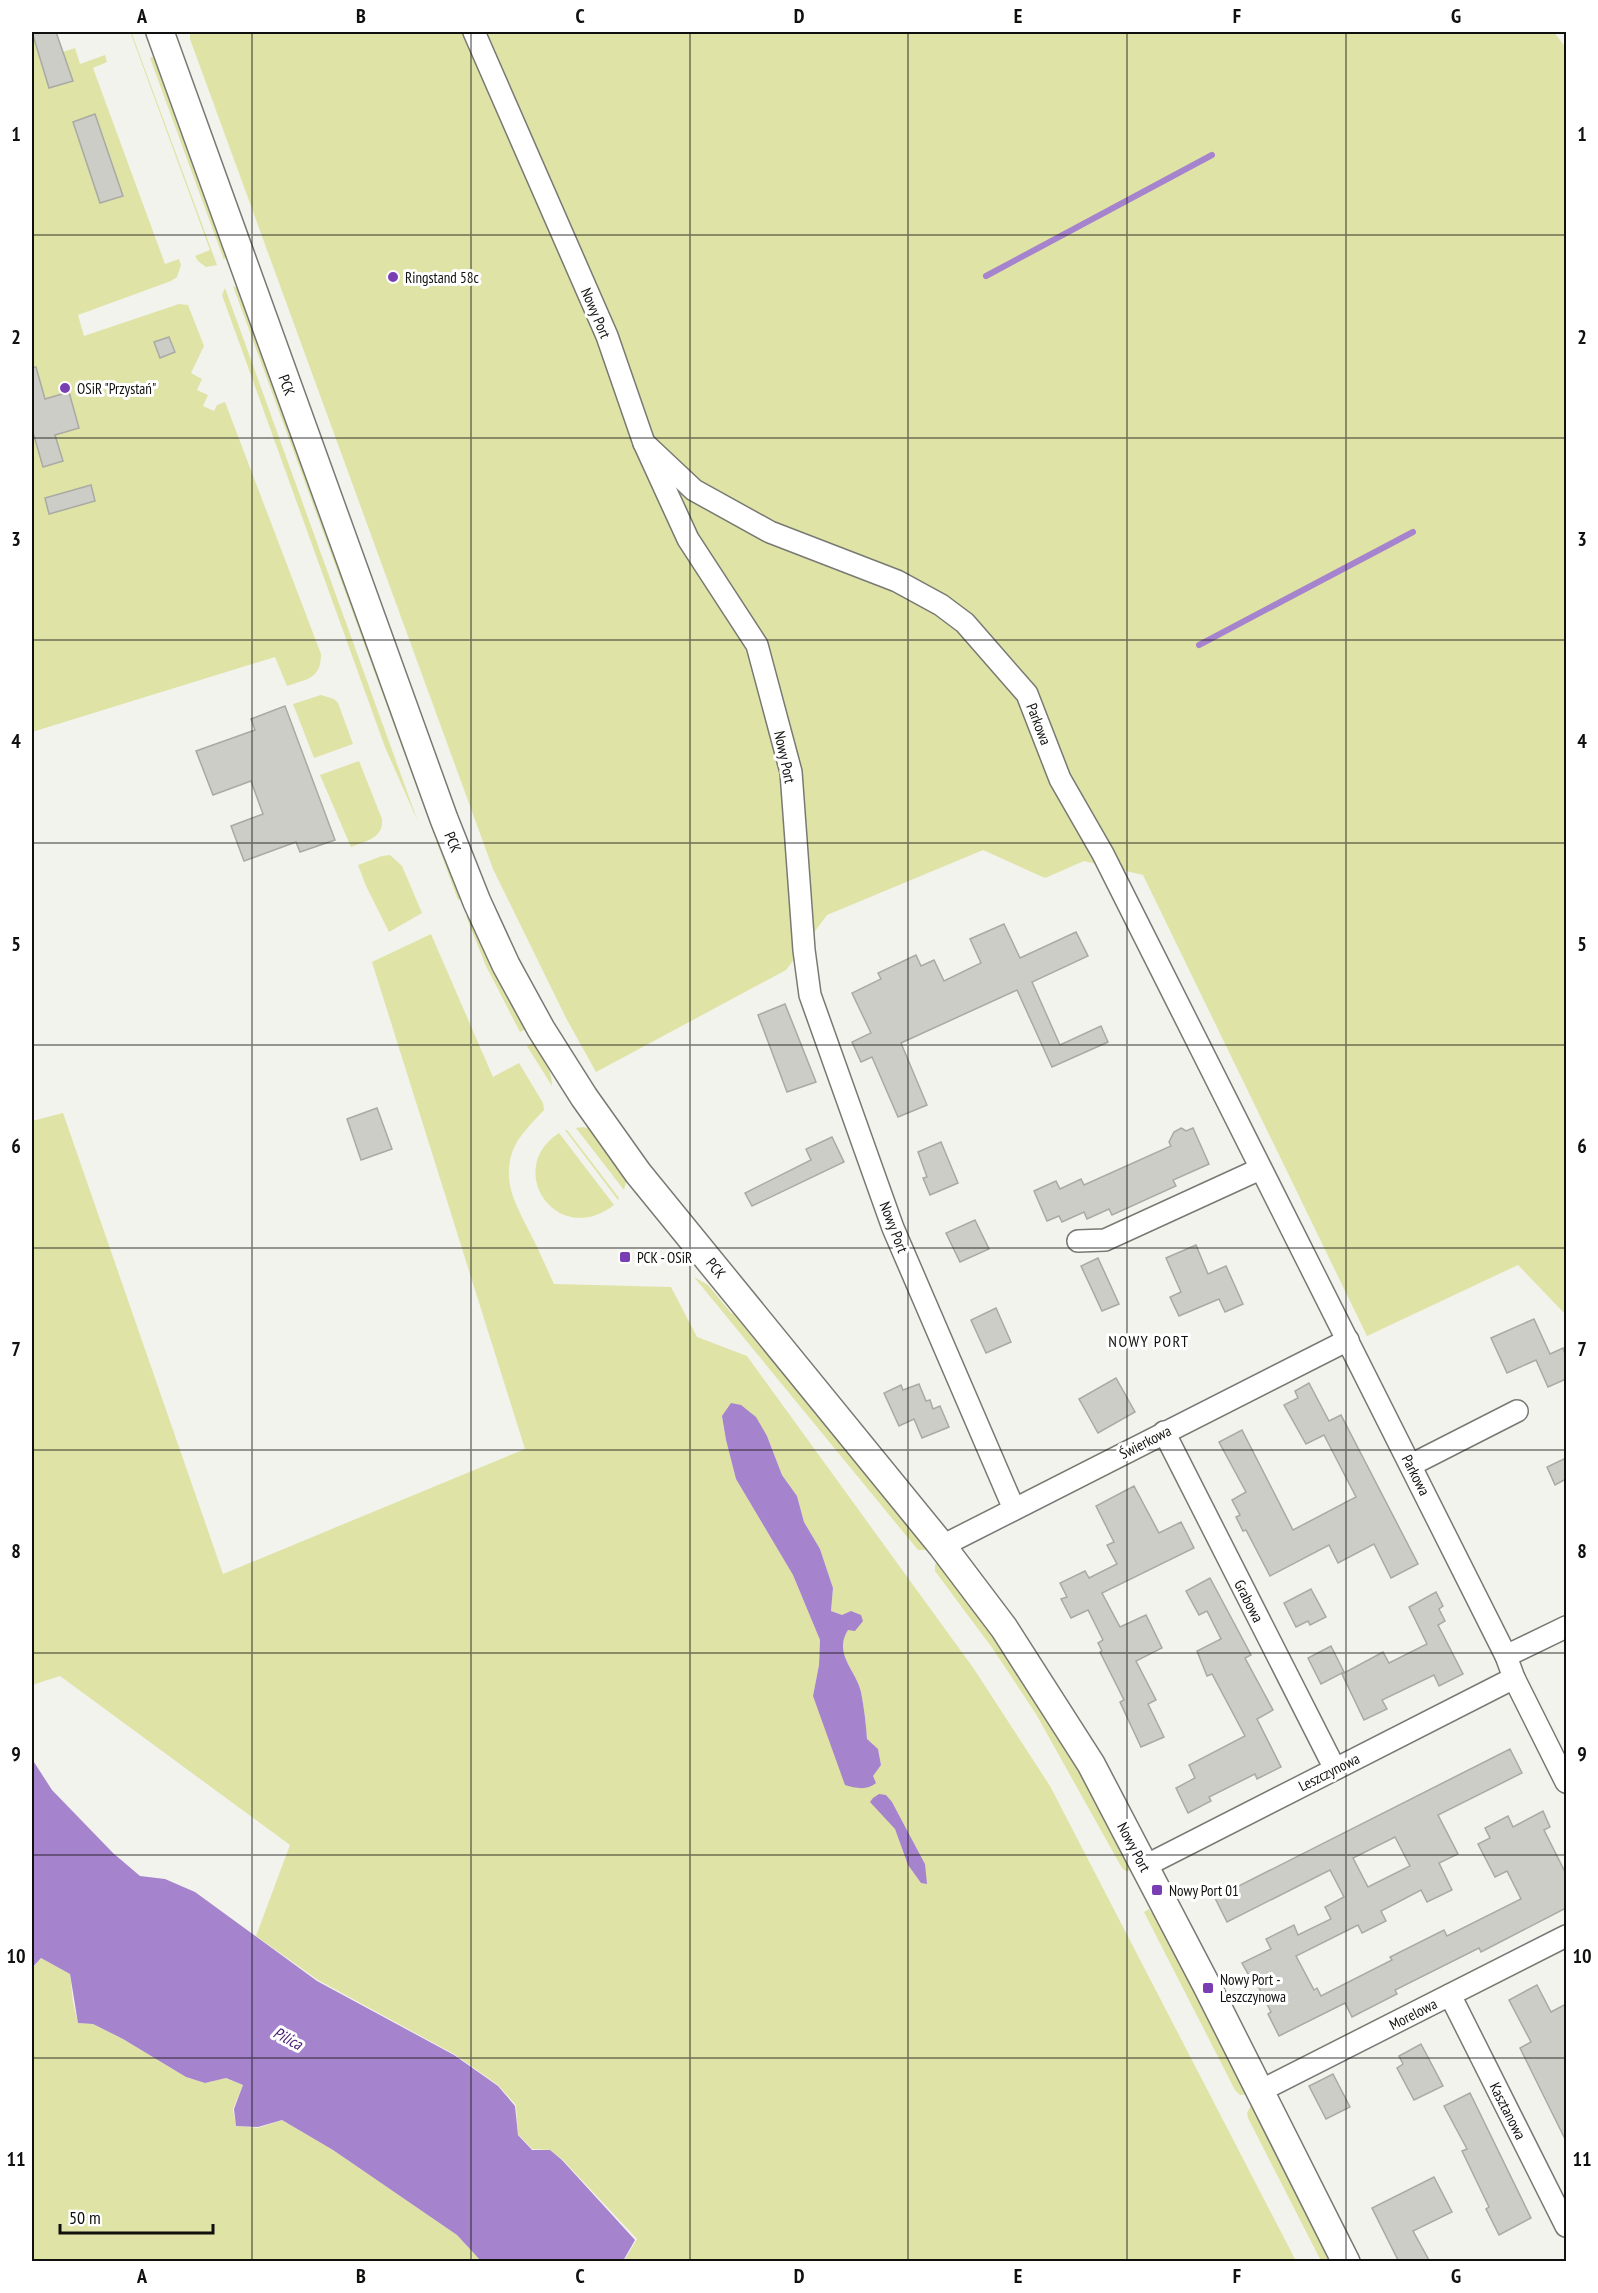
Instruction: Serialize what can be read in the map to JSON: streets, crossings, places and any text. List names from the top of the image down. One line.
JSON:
{"streets":{"street":["Nowy Port","PCK","Parkowa","Świerkowa","Grabowa","Leszczynowa","Morelowa","Kasztanowa"]},"crossings":[["Nowy Port","PCK"],["Nowy Port","Parkowa"],["Nowy Port","Świerkowa"],["Nowy Port","Leszczynowa"],["Nowy Port","Morelowa"],["PCK","Świerkowa"],["Parkowa","Świerkowa"],["Parkowa","Leszczynowa"],["Świerkowa","Grabowa"],["Grabowa","Leszczynowa"],["Morelowa","Kasztanowa"]],"districts":["NOWY PORT"],"water":["Pilica"],"places":{"other":["Ringstand 58c","OSiR \"Przystań\""],"transit":["PCK - OSiR","Nowy Port 01","Nowy Port - Leszczynowa"]},"scale_bar":"50 m","grid":{"columns":["A","B","C","D","E","F","G"],"rows":["1","2","3","4","5","6","7","8","9","10","11"]}}
